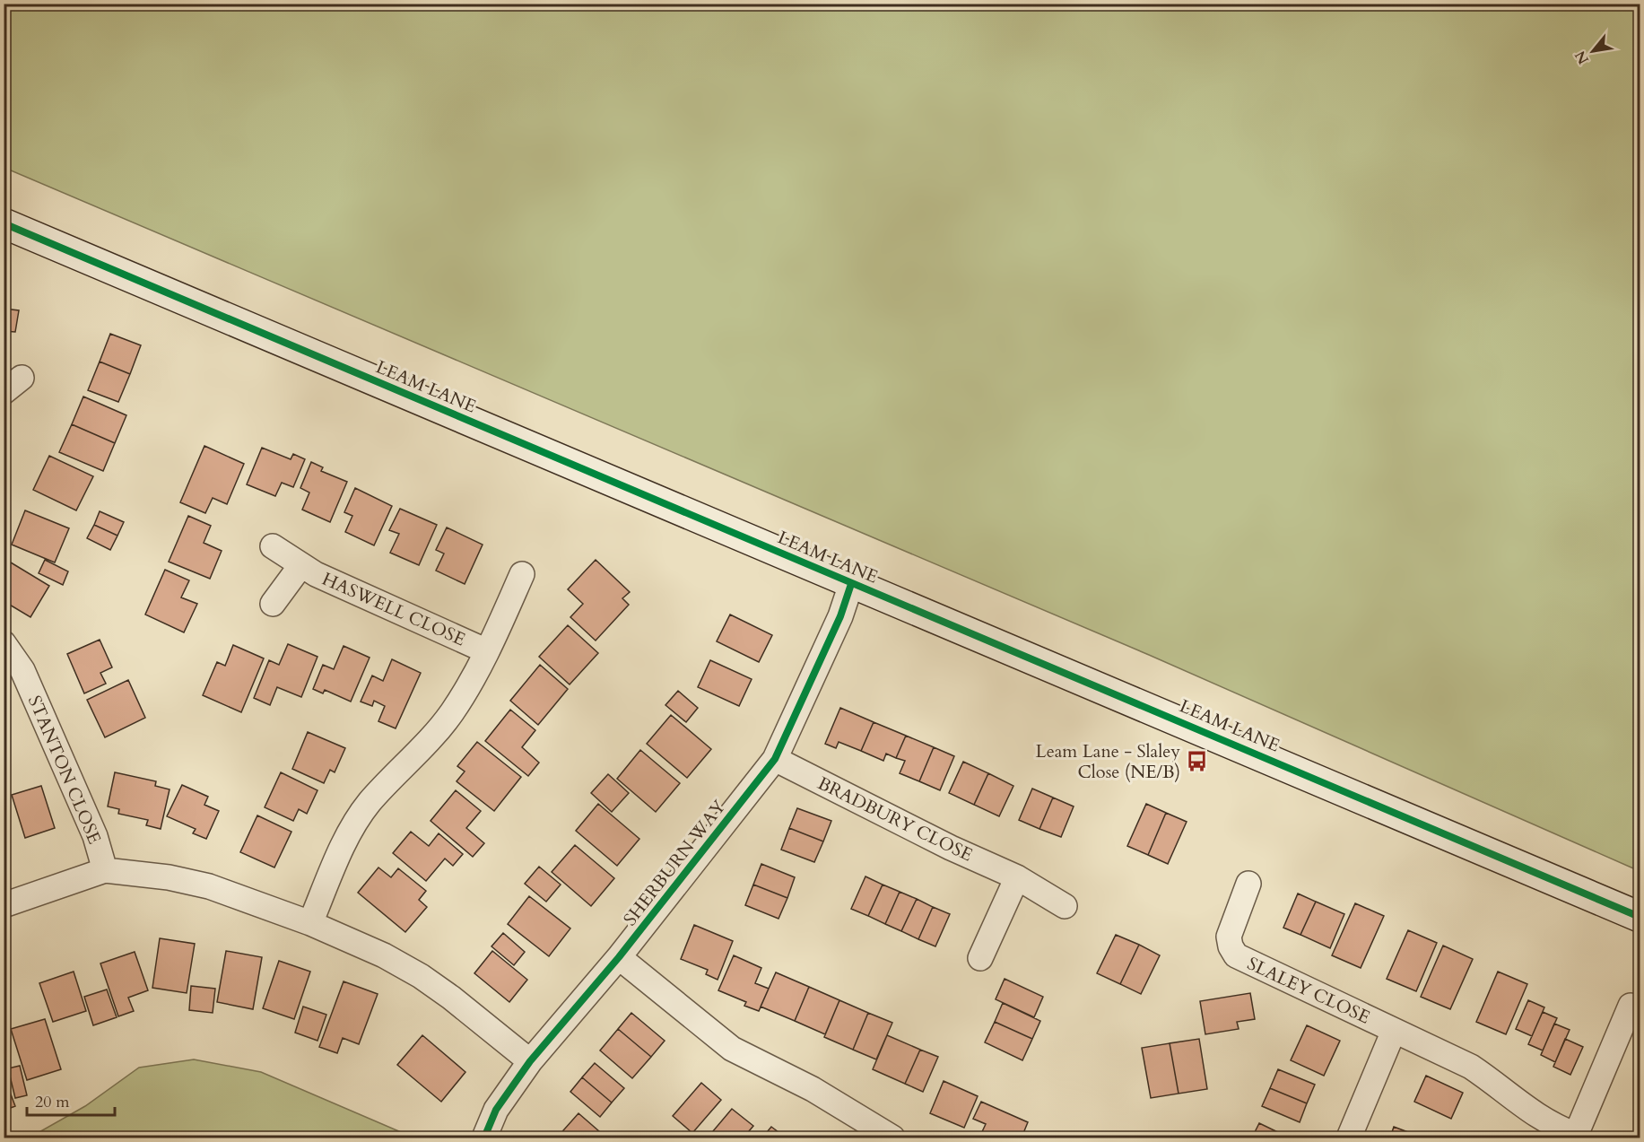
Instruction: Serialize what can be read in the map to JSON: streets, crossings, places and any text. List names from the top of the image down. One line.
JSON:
{"streets":{"main road":["LEAM LANE"],"street":["HASWELL CLOSE","STANTON CLOSE","BRADBURY CLOSE","SHERBURN WAY","SLALEY CLOSE"]},"crossings":[["LEAM LANE","SHERBURN WAY"],["BRADBURY CLOSE","SHERBURN WAY"]],"places":{"bus stop":["Leam Lane - Slaley Close (NE/B)"]},"scale_bar":"20 m","north":"bottom left"}
